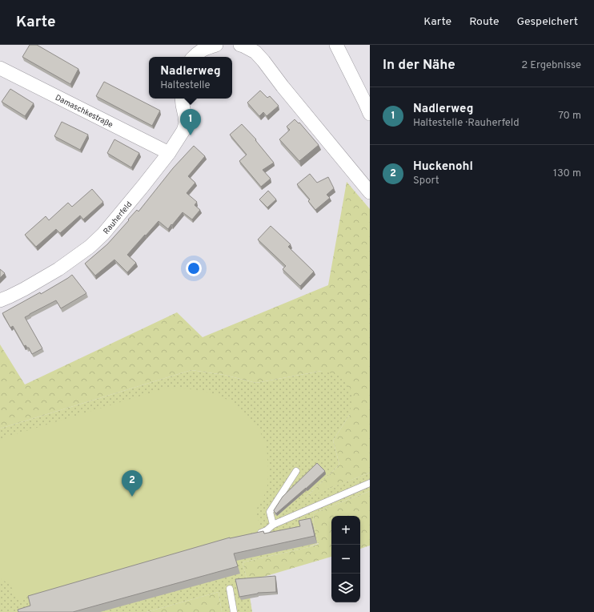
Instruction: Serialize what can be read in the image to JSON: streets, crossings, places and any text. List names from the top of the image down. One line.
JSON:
{"streets":{"street":["Damaschkestraße","Rauherfeld"]},"crossings":[["Damaschkestraße","Rauherfeld"]],"page":{"header":"Karte","nav":["Karte","Route","Gespeichert"],"heading":["In der Nähe","2 Ergebnisse"],"popup":["Nadlerweg","Haltestelle"],"list":[{"mark":"1","name":"Nadlerweg","note":"Haltestelle · Rauherfeld","value":"70 m"},{"mark":"2","name":"Huckenohl","note":"Sport","value":"130 m"}],"pins":["1","2"],"map_buttons":["+","−"]}}
